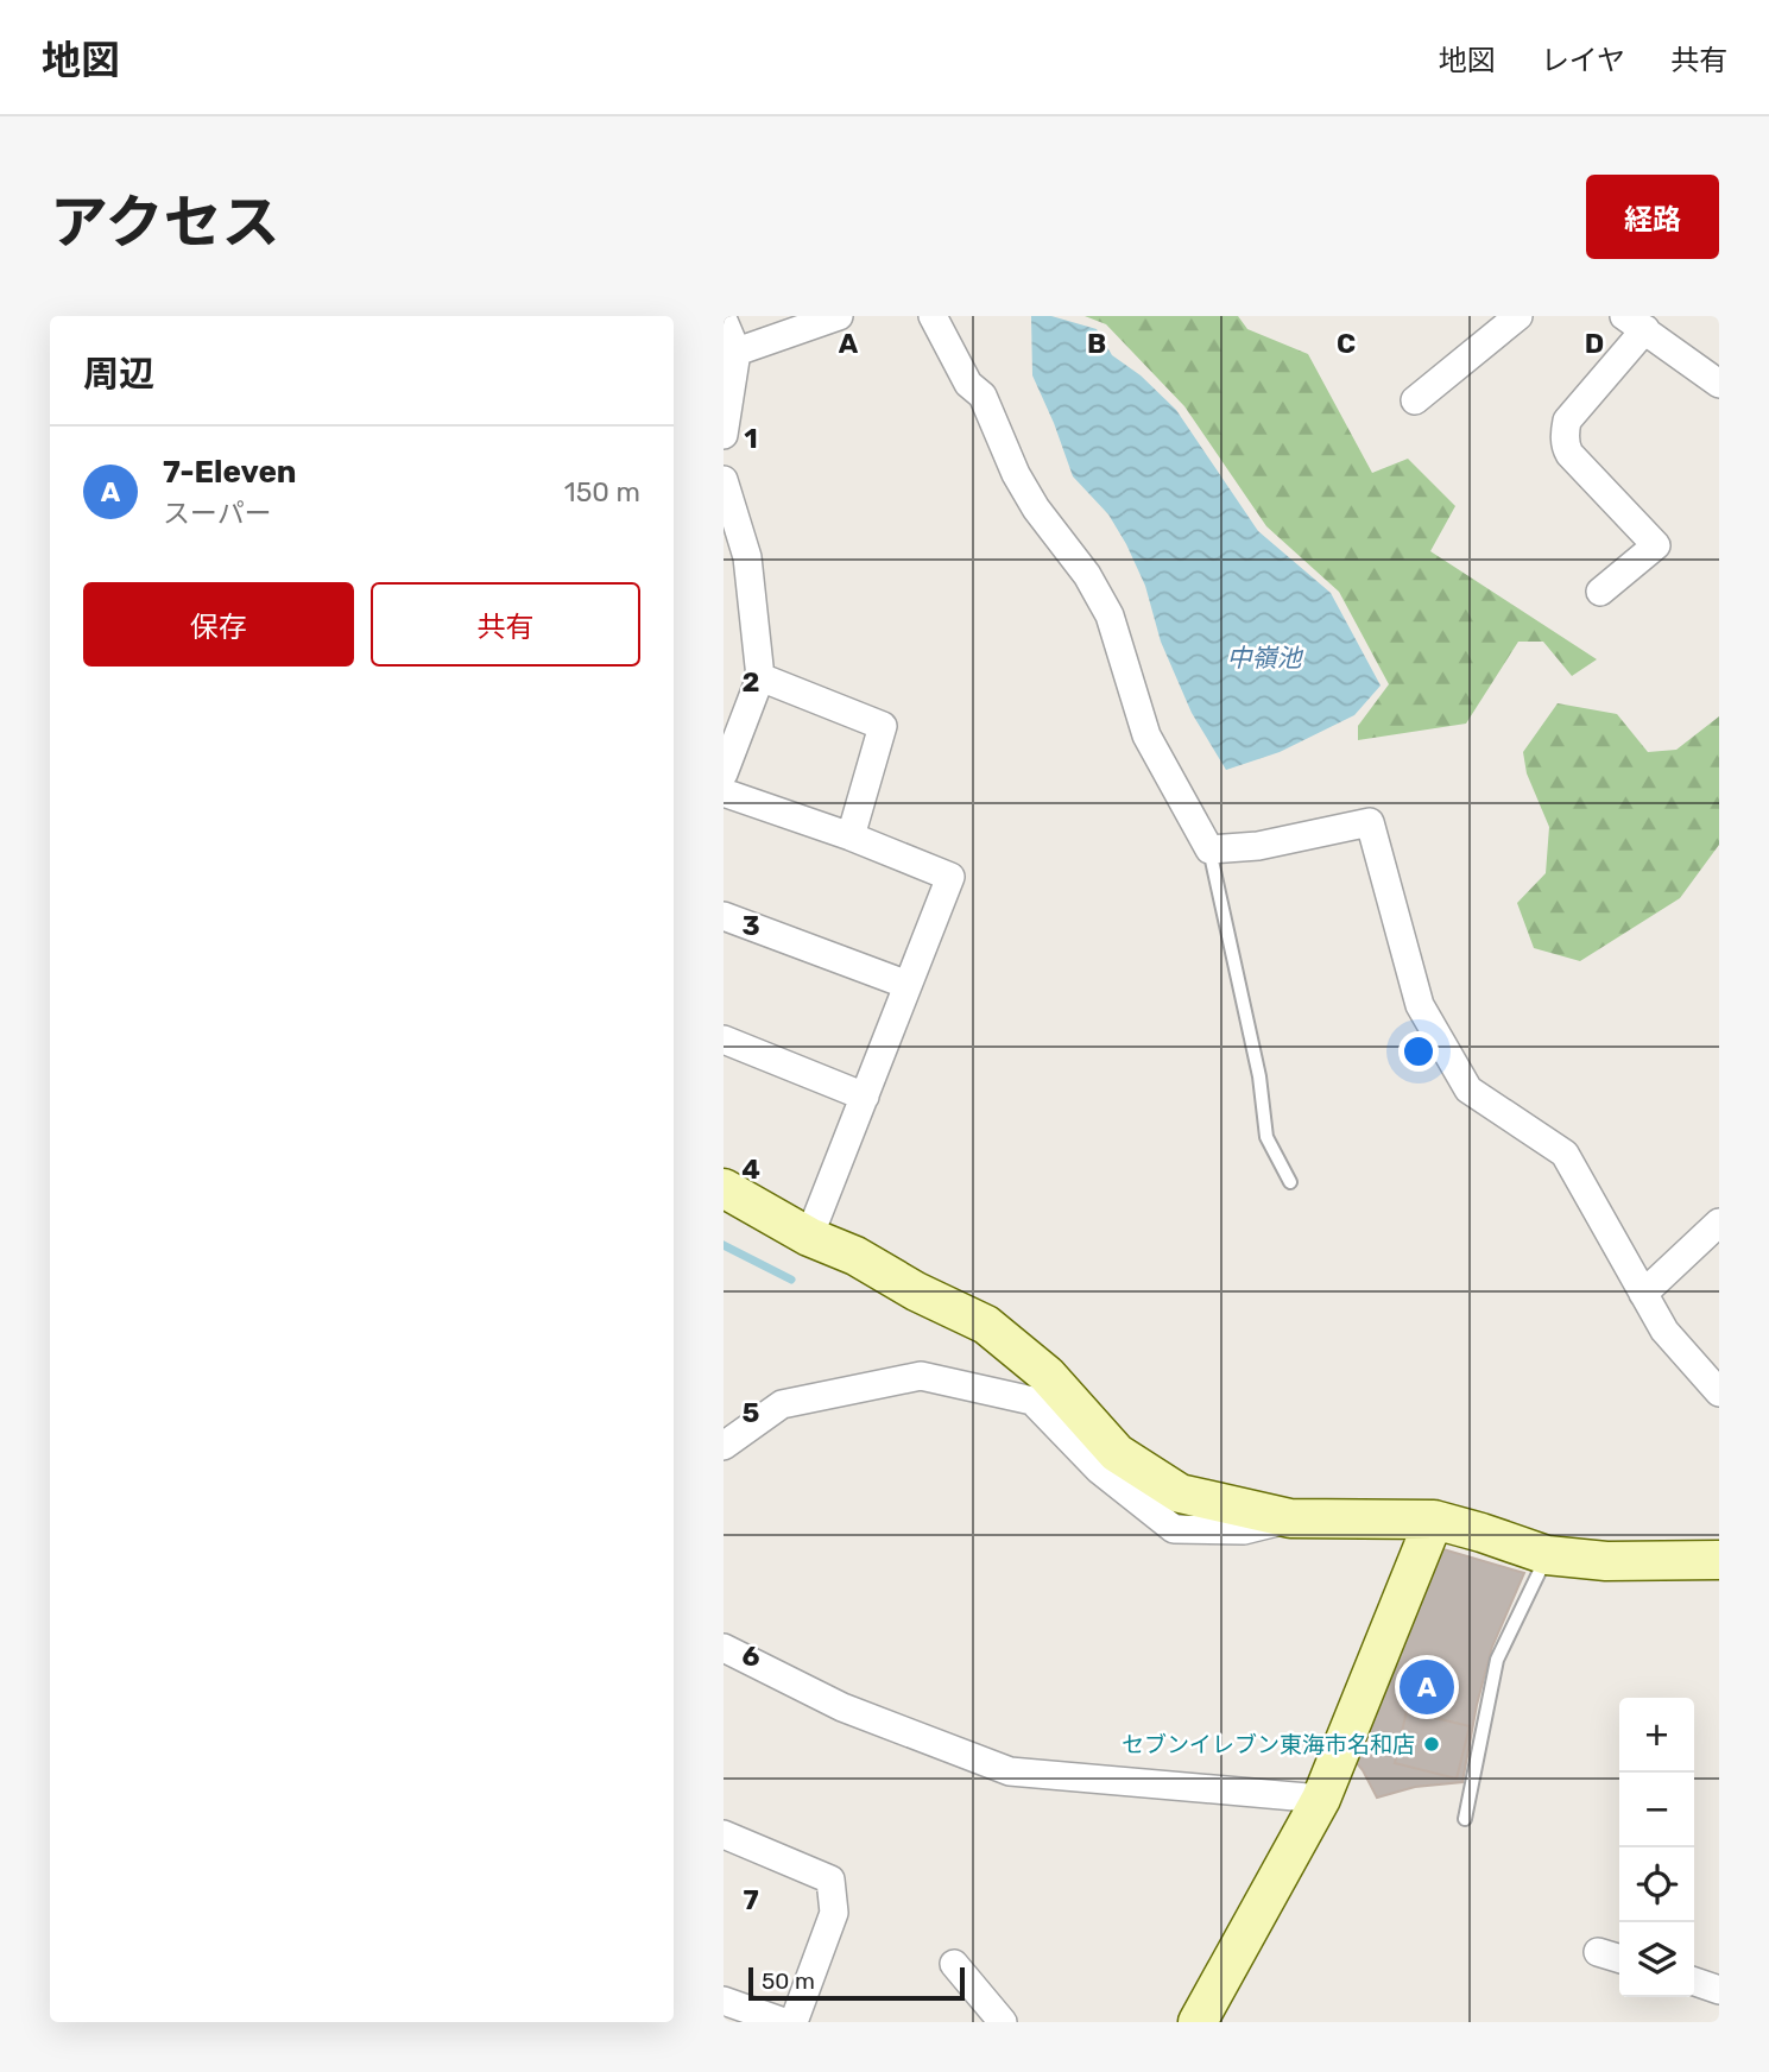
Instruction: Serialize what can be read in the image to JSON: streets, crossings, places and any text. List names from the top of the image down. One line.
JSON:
{"water":["中嶺池"],"places":["セブンイレブン東海市名和店"],"scale_bar":"50 m","page":{"header":"地図","nav":["地図","レイヤ","共有"],"title":"アクセス","buttons":["経路",["保存","共有"]],"heading":"周辺","list":[{"mark":"A","name":"7-Eleven","note":"スーパー","value":"150 m"}],"pins":"A","map_buttons":["+","−"],"scale":"50 m"},"grid":{"columns":["A","B","C","D"],"rows":["1","2","3","4","5","6","7"]}}
